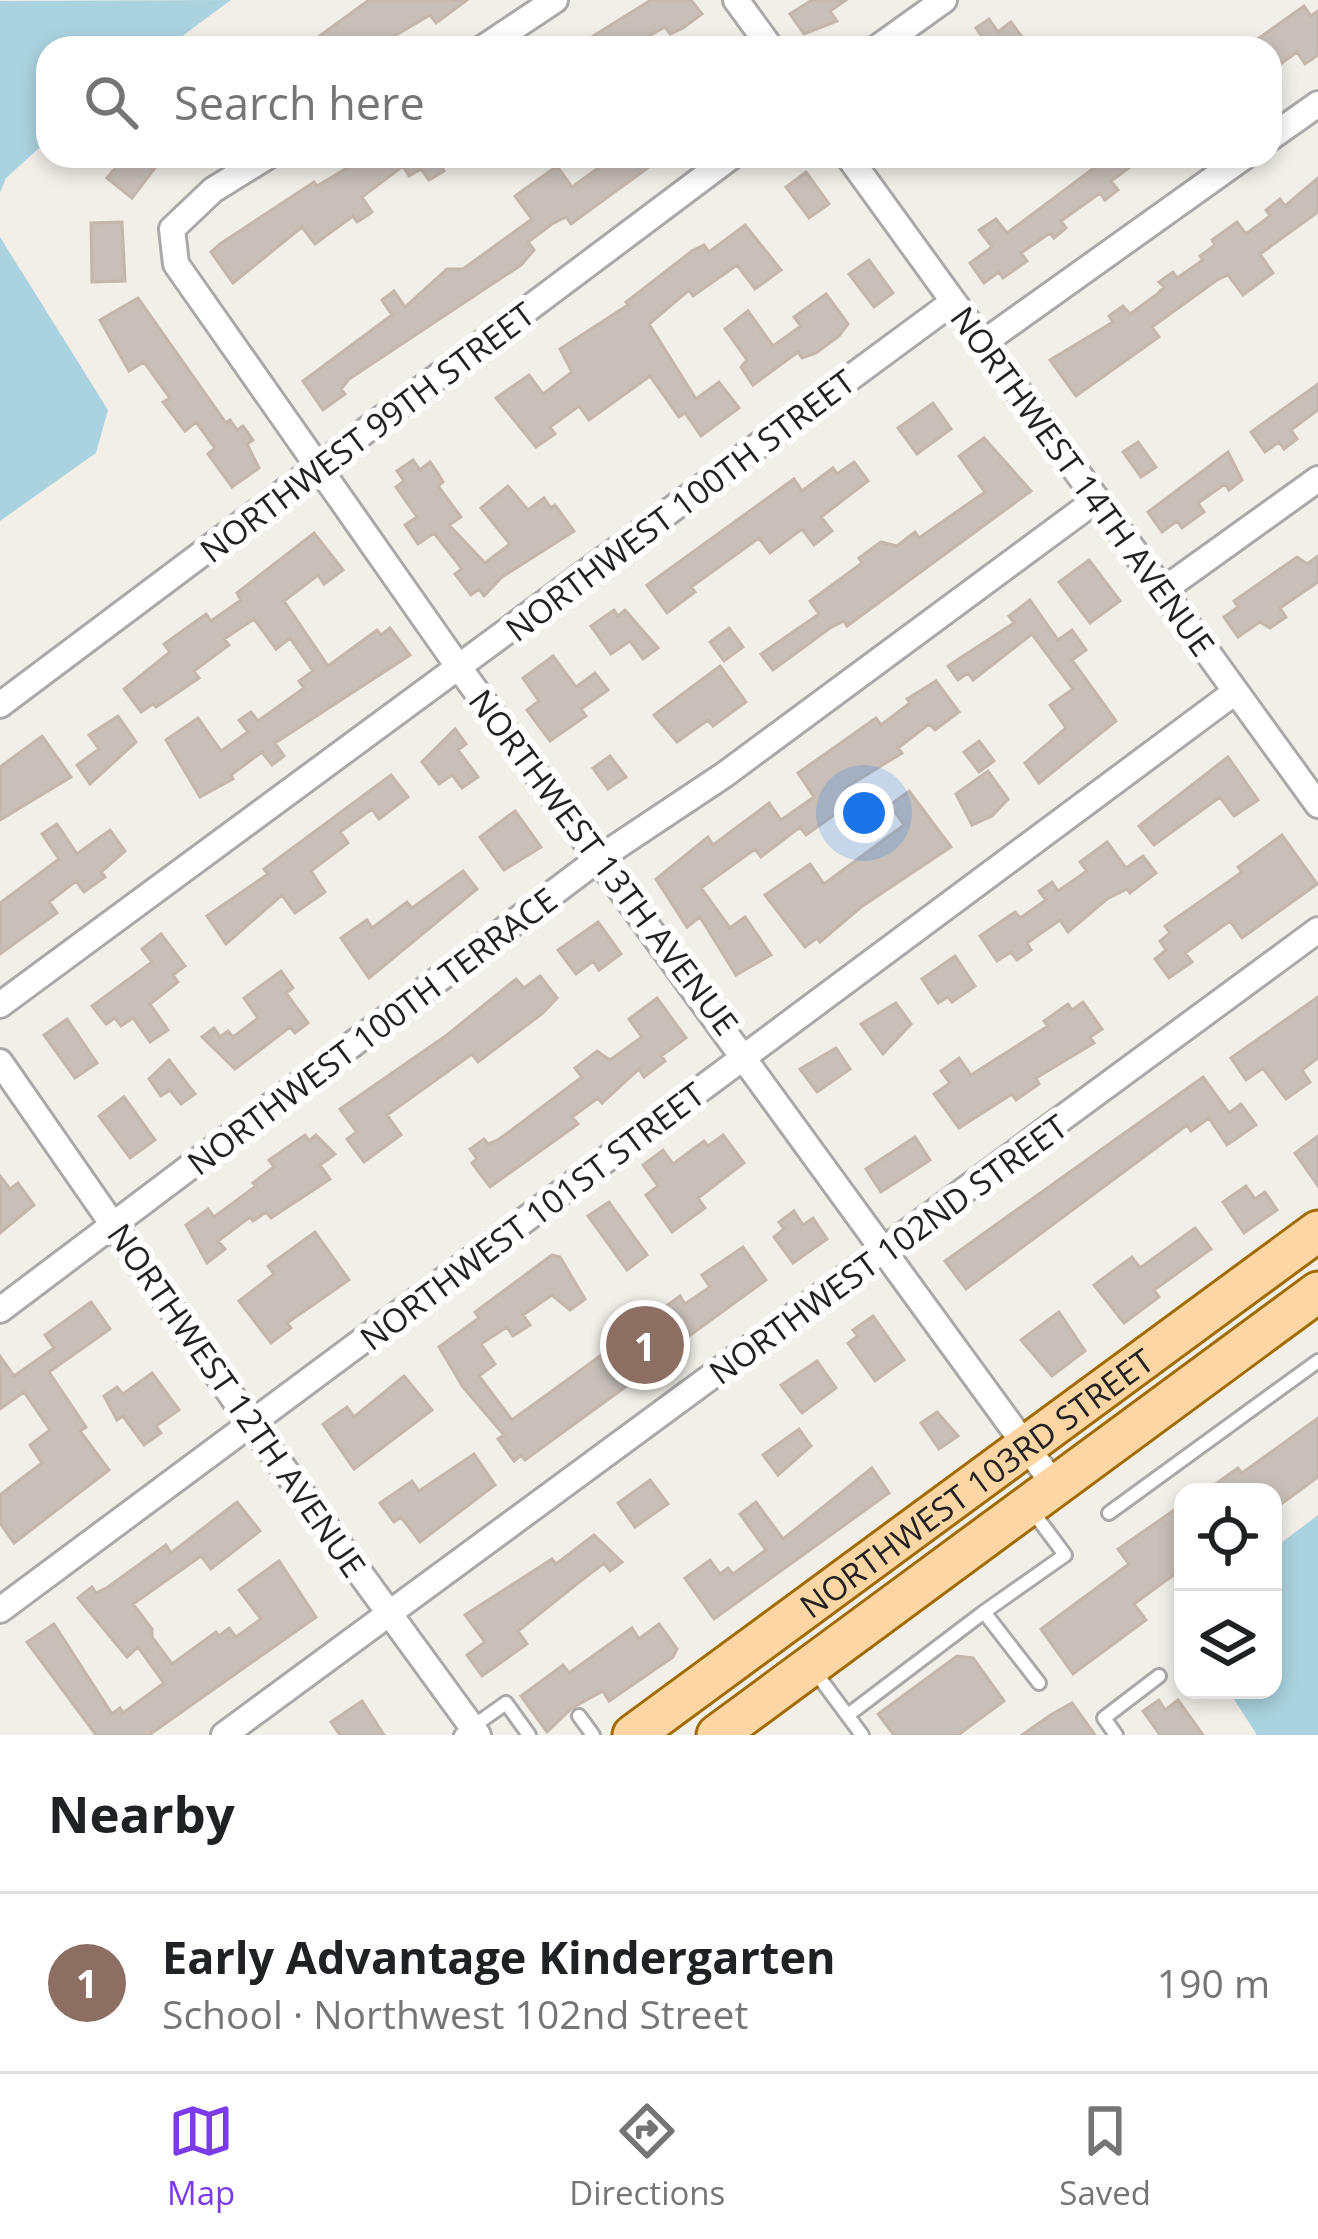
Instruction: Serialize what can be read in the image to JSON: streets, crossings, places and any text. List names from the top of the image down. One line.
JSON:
{"streets":{"main road":["NORTHWEST 103RD STREET"],"street":["NORTHWEST 99TH STREET","NORTHWEST 14TH AVENUE","NORTHWEST 100TH STREET","NORTHWEST 13TH AVENUE","NORTHWEST 100TH TERRACE","NORTHWEST 101ST STREET","NORTHWEST 102ND STREET","NORTHWEST 12TH AVENUE"]},"crossings":[["NORTHWEST 99TH STREET","NORTHWEST 13TH AVENUE"],["NORTHWEST 14TH AVENUE","NORTHWEST 100TH STREET"],["NORTHWEST 14TH AVENUE","NORTHWEST 100TH TERRACE"],["NORTHWEST 14TH AVENUE","NORTHWEST 101ST STREET"],["NORTHWEST 100TH STREET","NORTHWEST 13TH AVENUE"],["NORTHWEST 13TH AVENUE","NORTHWEST 100TH TERRACE"],["NORTHWEST 13TH AVENUE","NORTHWEST 101ST STREET"],["NORTHWEST 13TH AVENUE","NORTHWEST 102ND STREET"],["NORTHWEST 13TH AVENUE","NORTHWEST 103RD STREET"],["NORTHWEST 100TH TERRACE","NORTHWEST 12TH AVENUE"],["NORTHWEST 101ST STREET","NORTHWEST 12TH AVENUE"],["NORTHWEST 102ND STREET","NORTHWEST 12TH AVENUE"]],"page":{"search":"Search here","pins":"1","heading":"Nearby","list":[{"mark":"1","name":"Early Advantage Kindergarten","note":"School · Northwest 102nd Street","value":"190 m"}],"nav":["Map","Directions","Saved"]}}
